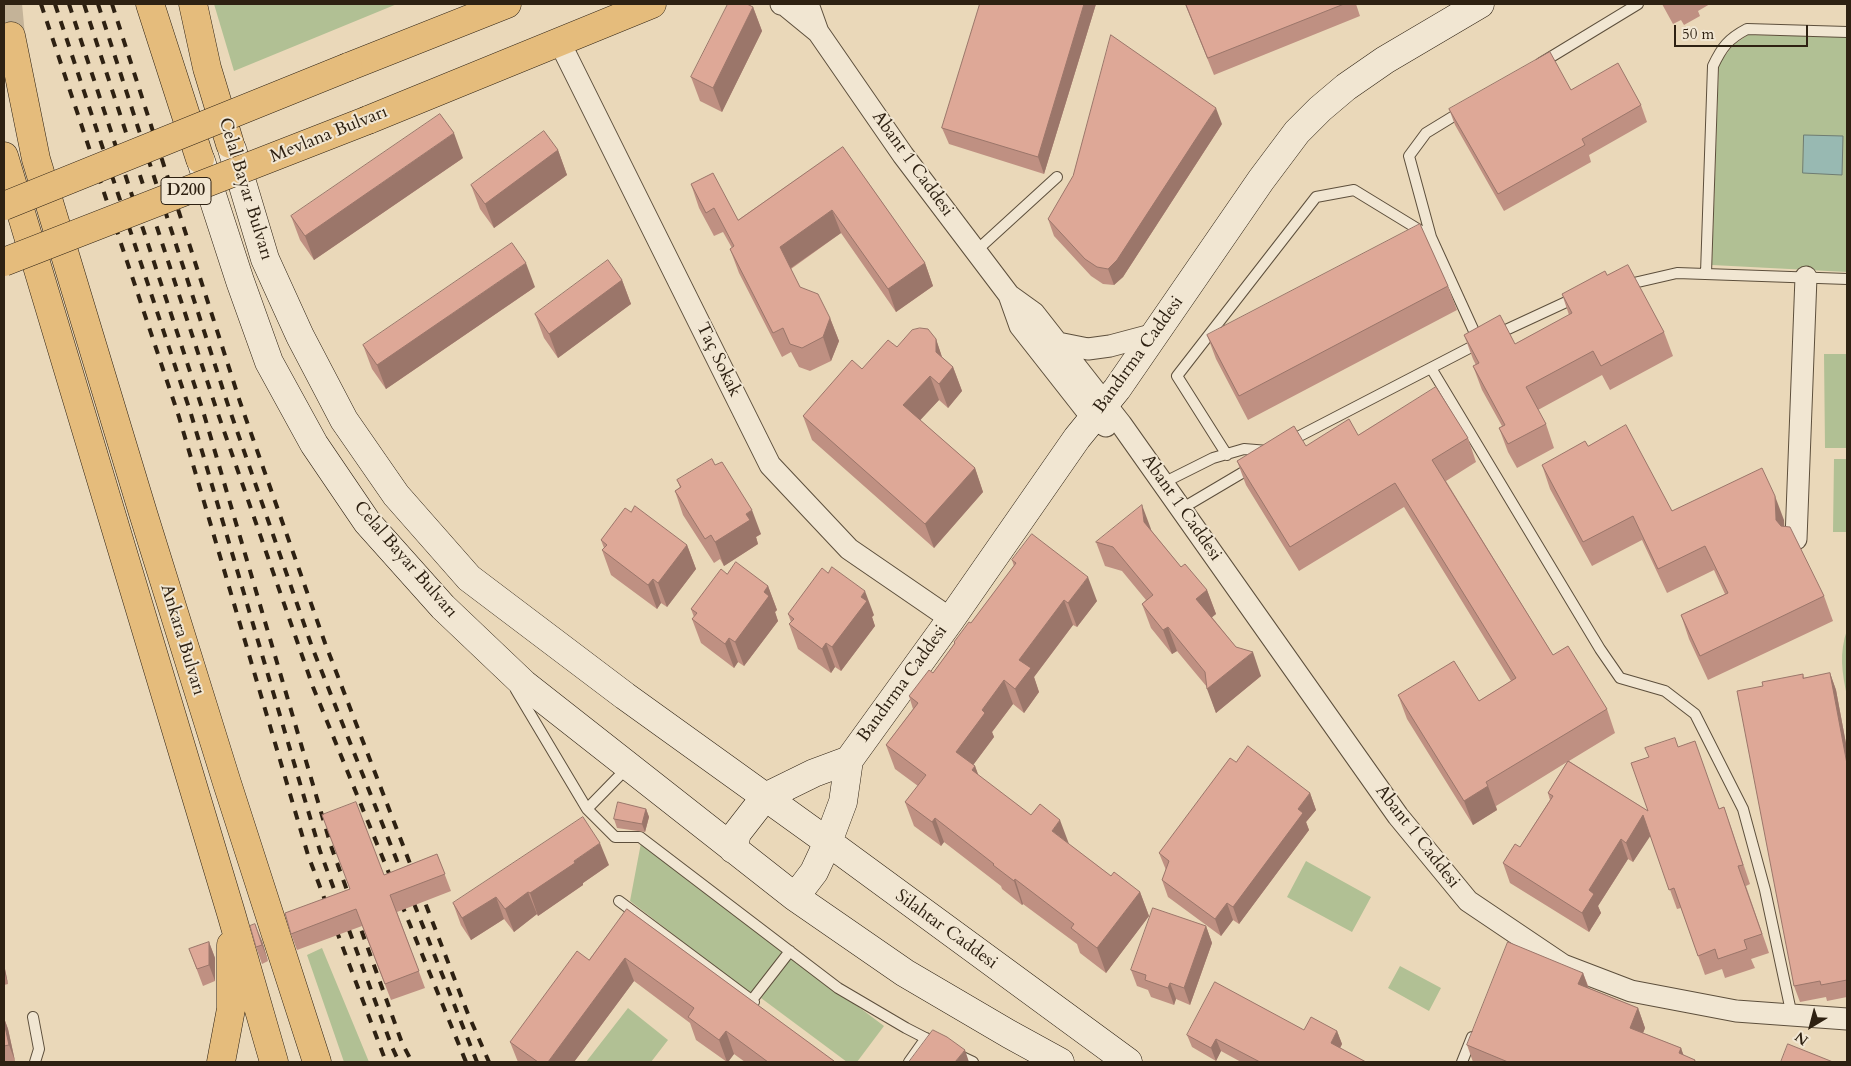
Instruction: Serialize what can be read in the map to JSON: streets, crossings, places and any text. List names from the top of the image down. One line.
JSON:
{"streets":{"main road":["Mevlana Bulvarı","Celal Bayar Bulvarı","D200","Bandırma Caddesi","Ankara Bulvarı","Silahtar Caddesi"],"street":["Abant 1 Caddesi","Taç Sokak"]},"crossings":[["Mevlana Bulvarı","Taç Sokak"],["Abant 1 Caddesi","Bandırma Caddesi"],["Celal Bayar Bulvarı","Bandırma Caddesi"],["Celal Bayar Bulvarı","Silahtar Caddesi"],["Bandırma Caddesi","Taç Sokak"],["Bandırma Caddesi","Silahtar Caddesi"]],"scale_bar":"50 m","north":"bottom left"}
